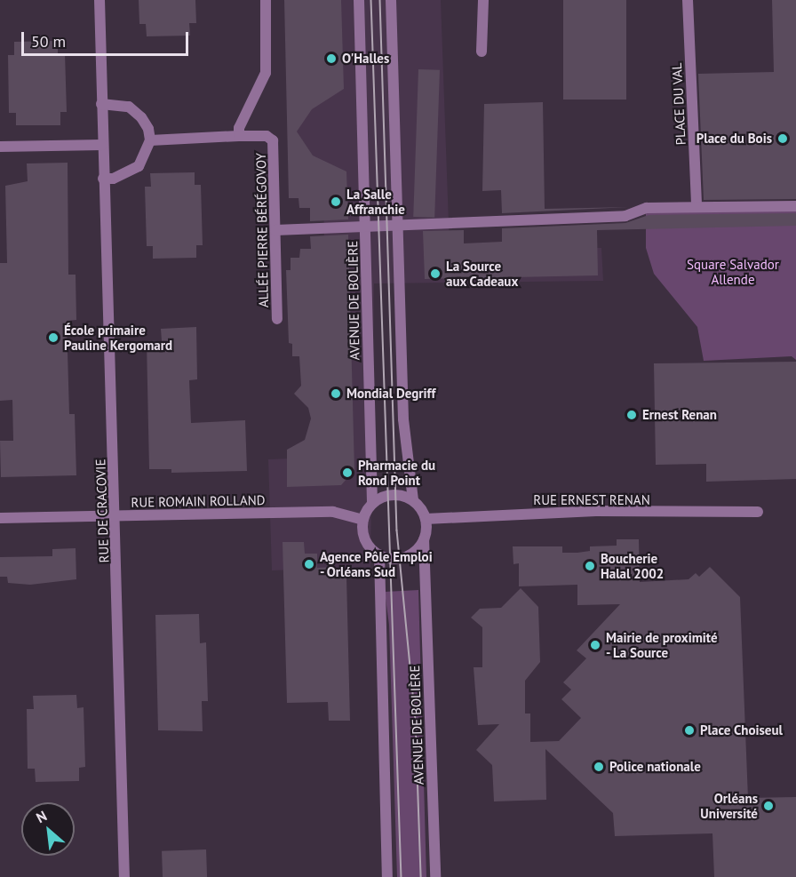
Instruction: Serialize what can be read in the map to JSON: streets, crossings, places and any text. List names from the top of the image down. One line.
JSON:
{"streets":{"street":["PLACE DU VAL","ALLÉE PIERRE BÉRÉGOVOY","AVENUE DE BOLIÈRE","RUE ERNEST RENAN","RUE ROMAIN ROLLAND","RUE DE CRACOVIE"]},"crossings":[["AVENUE DE BOLIÈRE","RUE ERNEST RENAN"],["AVENUE DE BOLIÈRE","RUE ROMAIN ROLLAND"],["RUE ERNEST RENAN","RUE ROMAIN ROLLAND"],["RUE ROMAIN ROLLAND","RUE DE CRACOVIE"]],"parks":["Square Salvador Allende"],"places":["O'Halles","Place du Bois","La Salle Affranchie","La Source aux Cadeaux","École primaire Pauline Kergomard","Mondial Degriff","Ernest Renan","Pharmacie du Rond Point","Agence Pôle Emploi - Orléans Sud","Boucherie Halal 2002","Mairie de proximité - La Source","Place Choiseul","Police nationale","Orléans Université"],"scale_bar":"50 m","north":"top left"}
